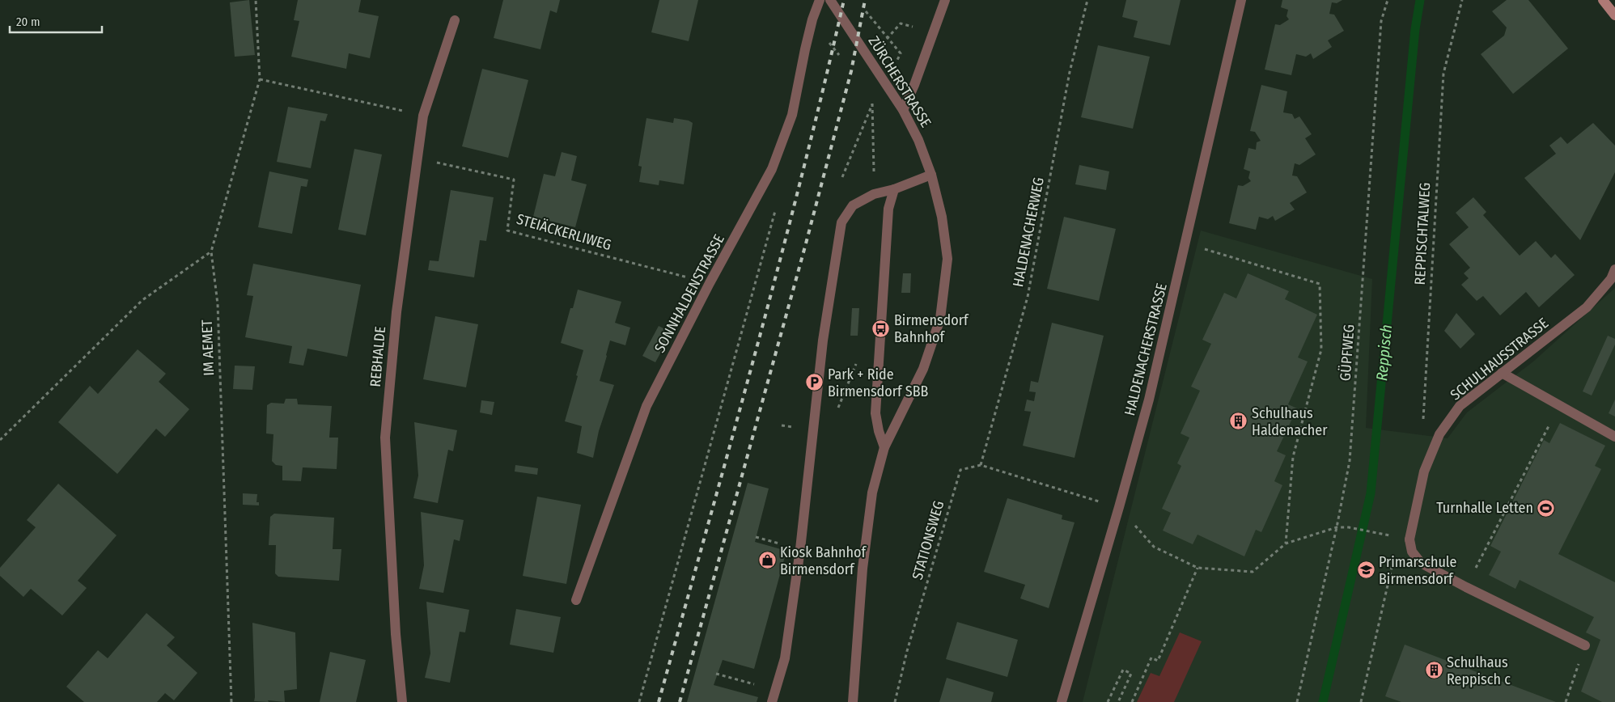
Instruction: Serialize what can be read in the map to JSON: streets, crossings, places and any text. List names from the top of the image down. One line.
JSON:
{"streets":{"street":["ZÜRCHERSTRASSE","SONNHALDENSTRASSE","HALDENACHERSTRASSE","REBHALDE","SCHULHAUSSTRASSE"],"path":["STEIÄCKERLIWEG","HALDENACHERWEG","REPPISCHTALWEG","IM AEMET","GÜPFWEG","STATIONSWEG"]},"crossings":[["STEIÄCKERLIWEG","SONNHALDENSTRASSE"],["STEIÄCKERLIWEG","REBHALDE"],["HALDENACHERWEG","STATIONSWEG"]],"water":["Reppisch"],"places":{"bus stop":["Birmensdorf Bahnhof"],"parking":["Park + Ride Birmensdorf SBB"],"building":["Schulhaus Haldenacher","Schulhaus Reppisch c"],"sports":["Turnhalle Letten"],"shop":["Kiosk Bahnhof Birmensdorf"],"school or university":["Primarschule Birmensdorf"]},"scale_bar":"20 m"}
